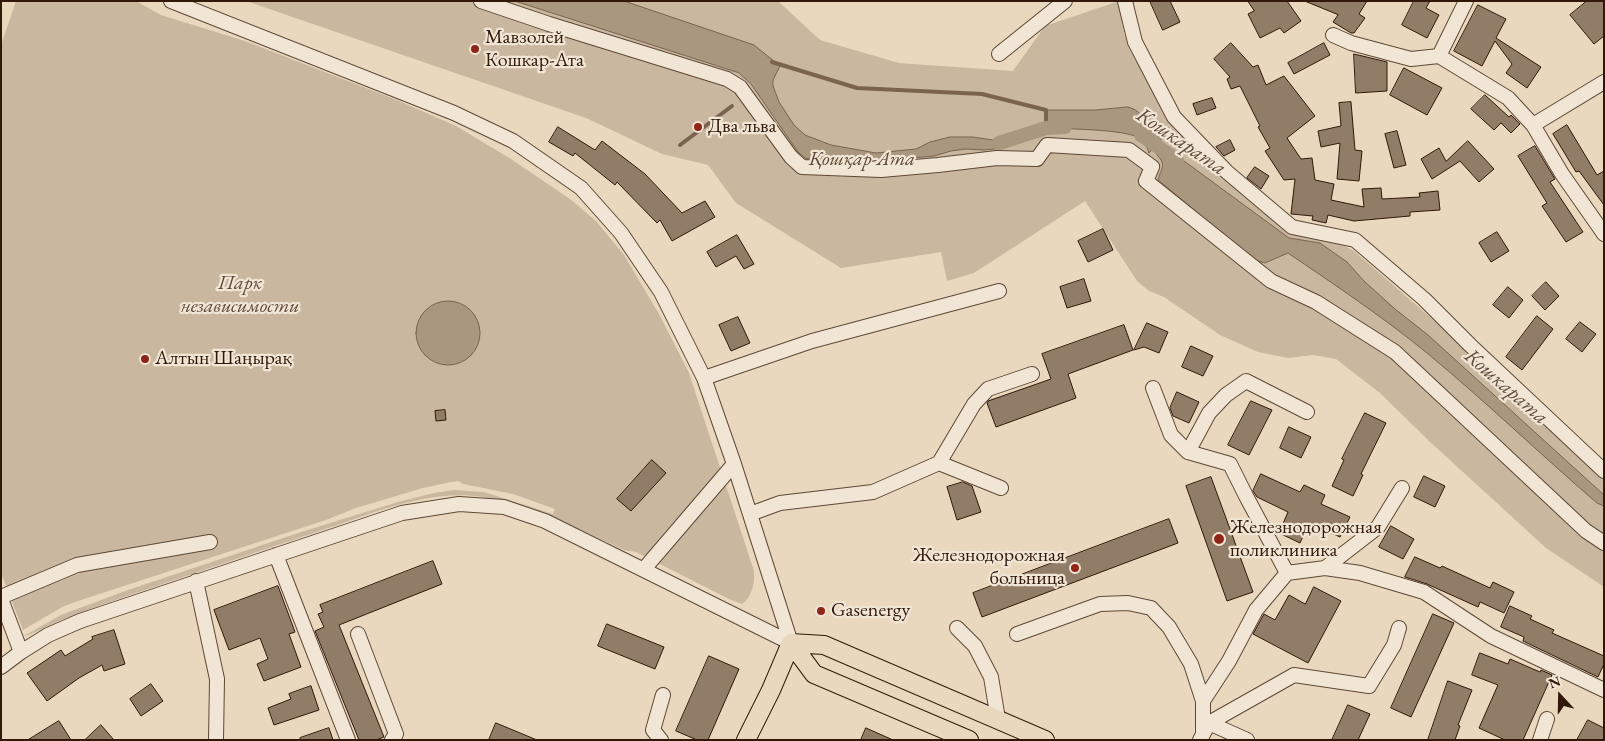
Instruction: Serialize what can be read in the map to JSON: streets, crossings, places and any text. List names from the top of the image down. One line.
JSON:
{"water":["Кошкарата"],"parks":["Қошқар-Ата","Парк независимости"],"places":["Мавзолей Кошкар-Ата","Два льва","Алтын Шаңырақ","Железнодорожная поликлиника","Железнодорожная больница","Gasenergy"],"north":"top"}
